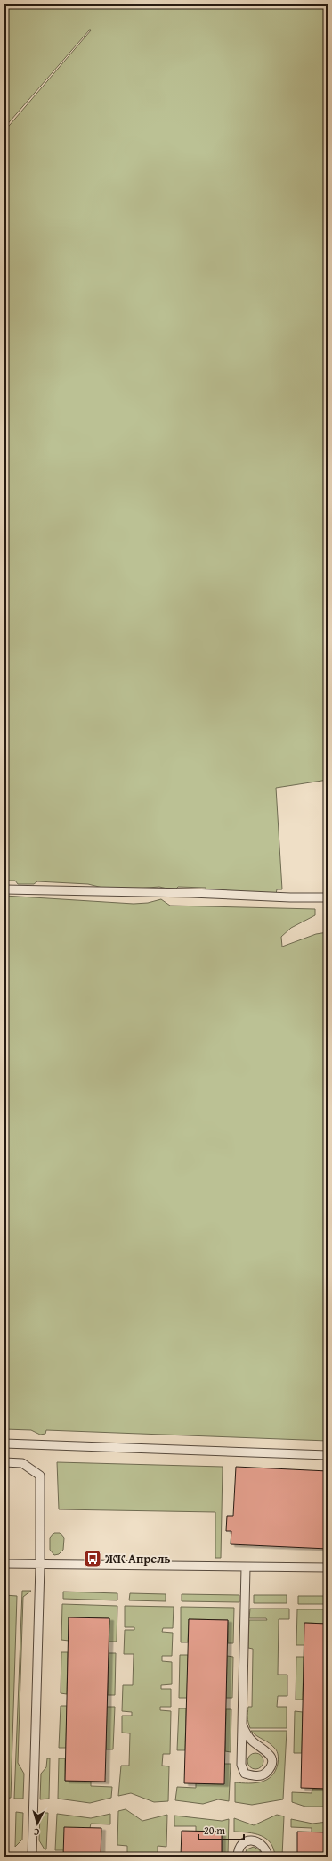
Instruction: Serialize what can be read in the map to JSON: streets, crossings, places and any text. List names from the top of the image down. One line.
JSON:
{"places":{"bus stop":["ЖК Апрель"]},"scale_bar":"20 m","north":"bottom"}
